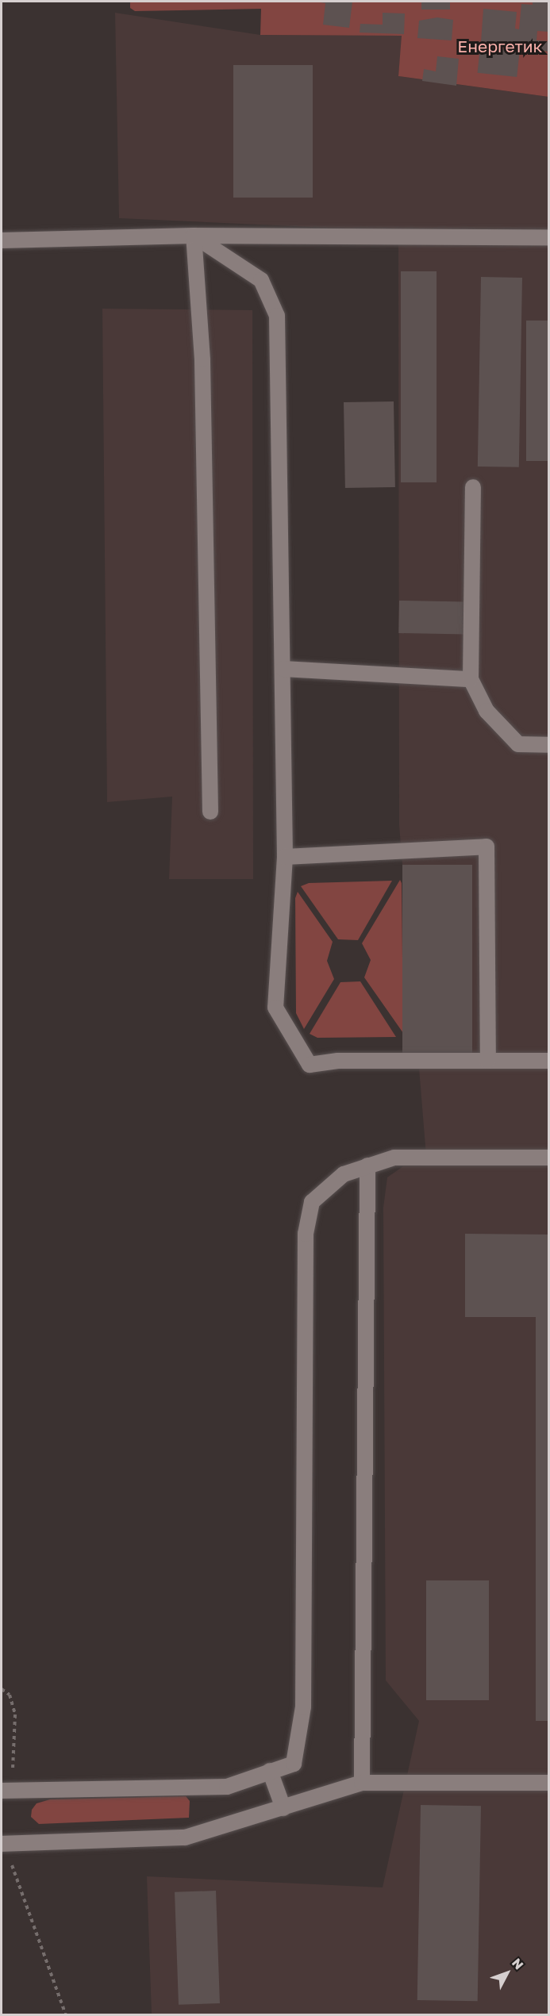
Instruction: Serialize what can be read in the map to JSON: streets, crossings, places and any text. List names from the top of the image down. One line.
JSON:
{"parks":["Енергетик"],"north":"top right"}
